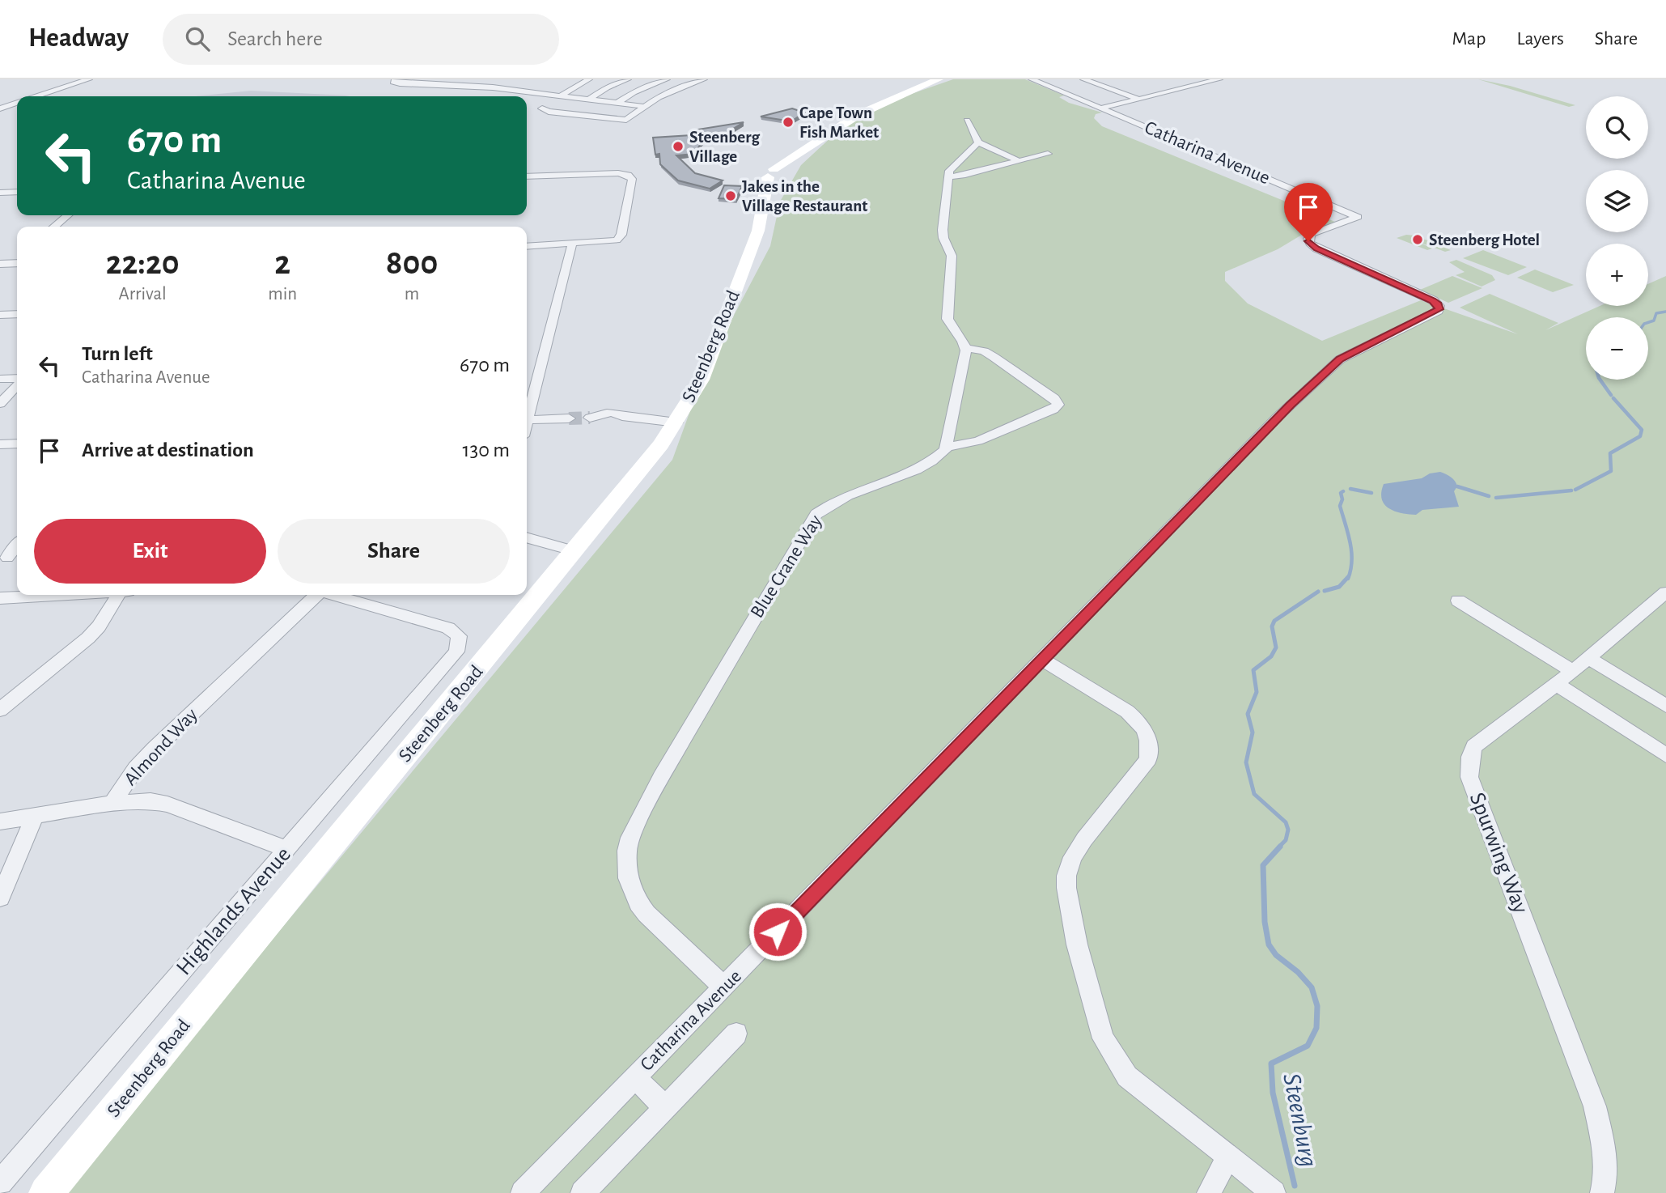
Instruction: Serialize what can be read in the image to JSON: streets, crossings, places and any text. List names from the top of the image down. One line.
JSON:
{"streets":{"main road":["Steenberg Road"],"street":["Catharina Avenue","Blue Crane Way","Almond Way","Spurwing Way","Highlands Avenue"]},"crossings":[["Catharina Avenue","Blue Crane Way"],["Almond Way","Highlands Avenue"]],"water":["Steenburg"],"places":["Cape Town Fish Market","Steenberg Village","Jakes in the Village Restaurant","Steenberg Hotel"],"page":{"header":"Headway","search":"Search here","nav":["Map","Layers","Share"],"map_buttons":["+","−"],"turn":["670 m","Catharina Avenue"],"eta":["22:20","Arrival","2","min","800","m"],"list":[{"name":"Turn left","note":"Catharina Avenue","value":"670 m"},{"name":"Arrive at destination","value":"130 m"}],"buttons":["Exit","Share"]}}
